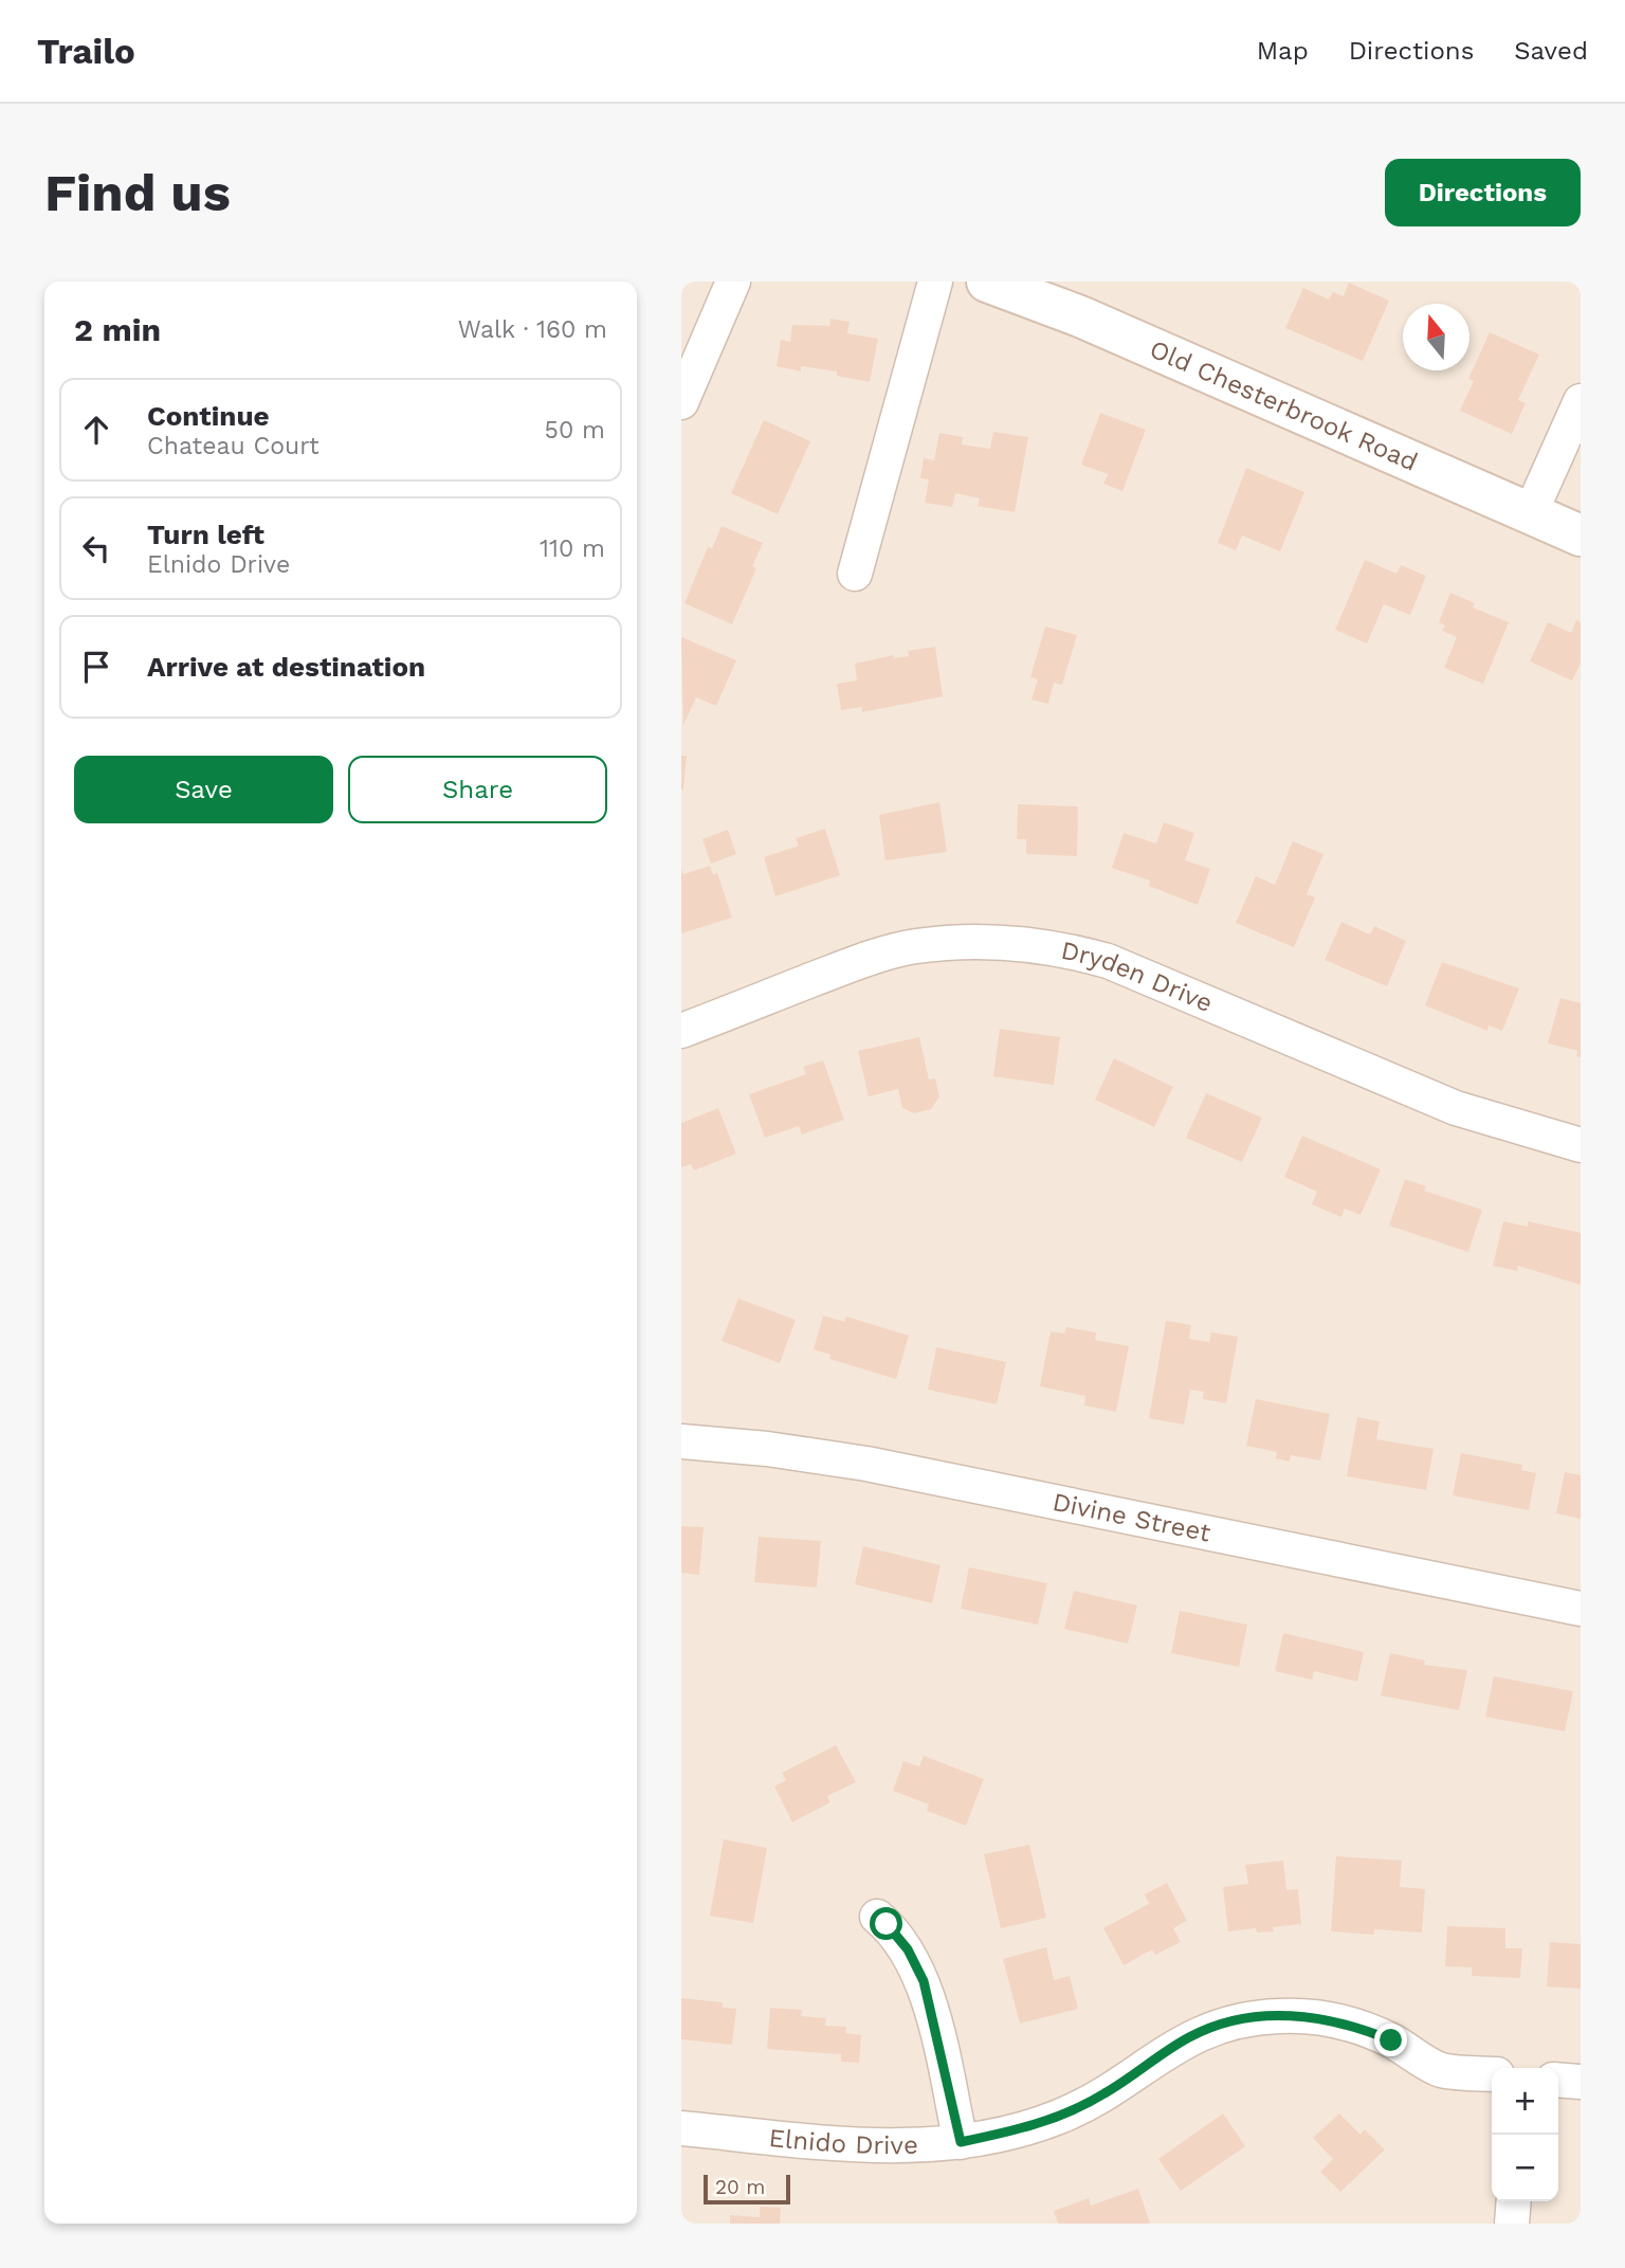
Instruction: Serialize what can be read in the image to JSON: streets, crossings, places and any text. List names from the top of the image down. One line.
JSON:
{"streets":{"street":["Old Chesterbrook Road","Dryden Drive","Divine Street","Elnido Drive"]},"scale_bar":"20 m","north":"top","page":{"header":"Trailo","nav":["Map","Directions","Saved"],"buttons":["Directions",["Save","Share"]],"title":"Find us","heading":["2 min","Walk · 160 m"],"list":[["Continue","Chateau Court","50 m"],["Turn left","Elnido Drive","110 m"],"Arrive at destination"],"map_buttons":["+","−"],"scale":"20 m"}}
